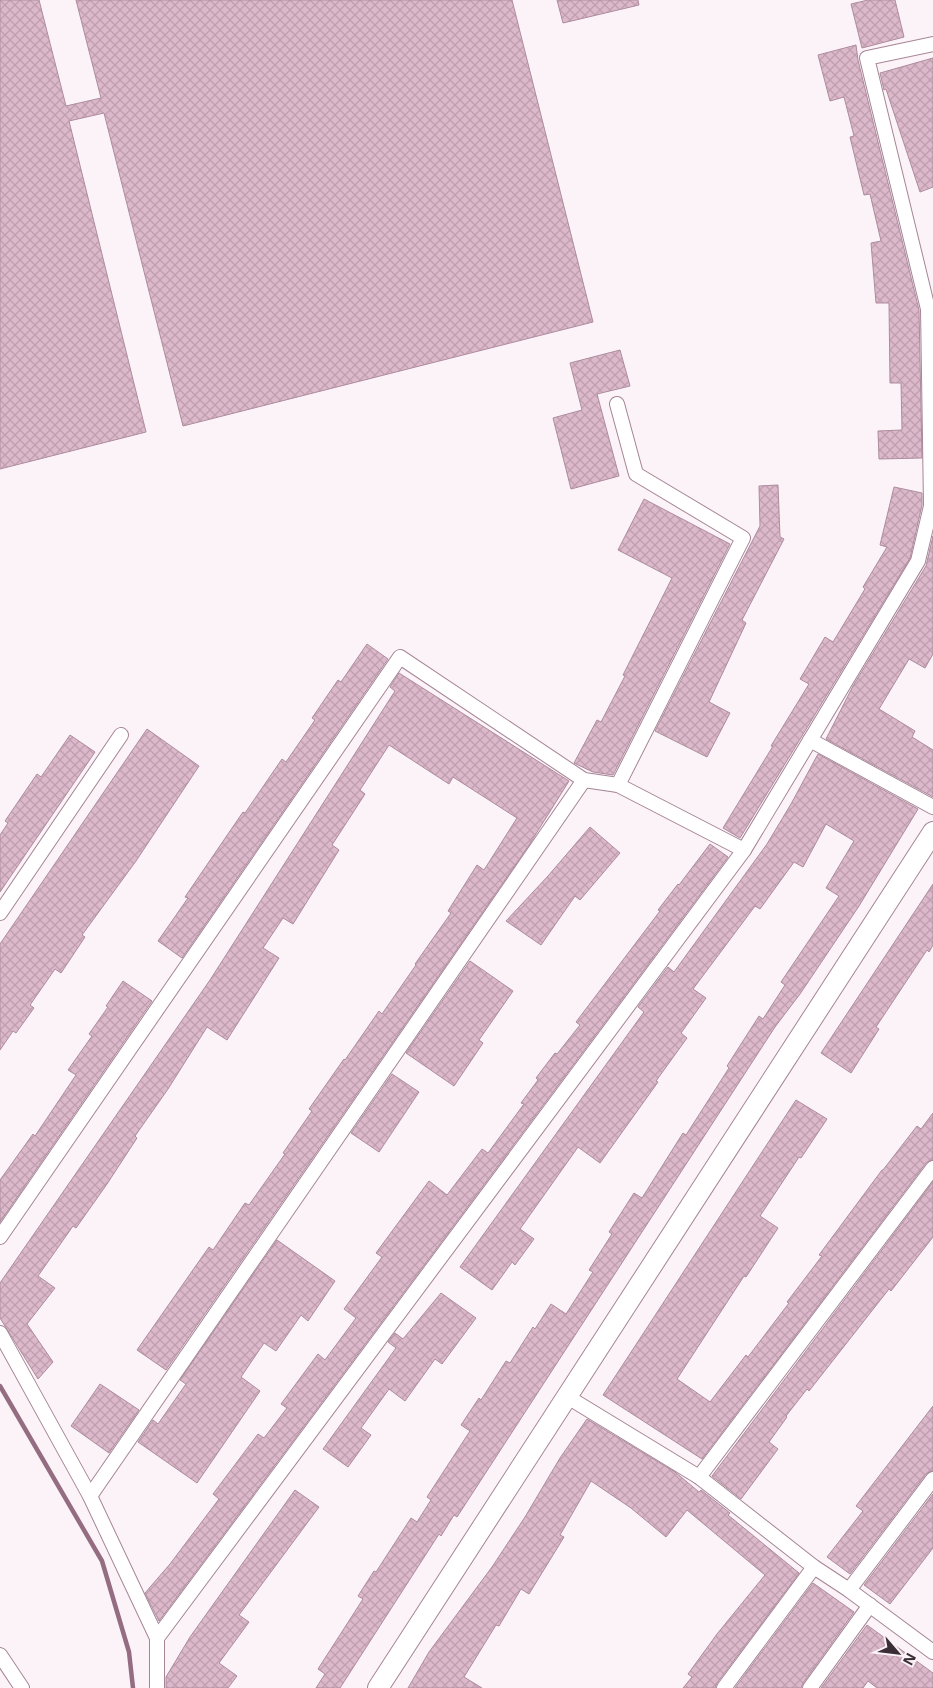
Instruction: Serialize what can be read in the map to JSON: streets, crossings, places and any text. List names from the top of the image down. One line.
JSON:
{"north":"bottom right"}
